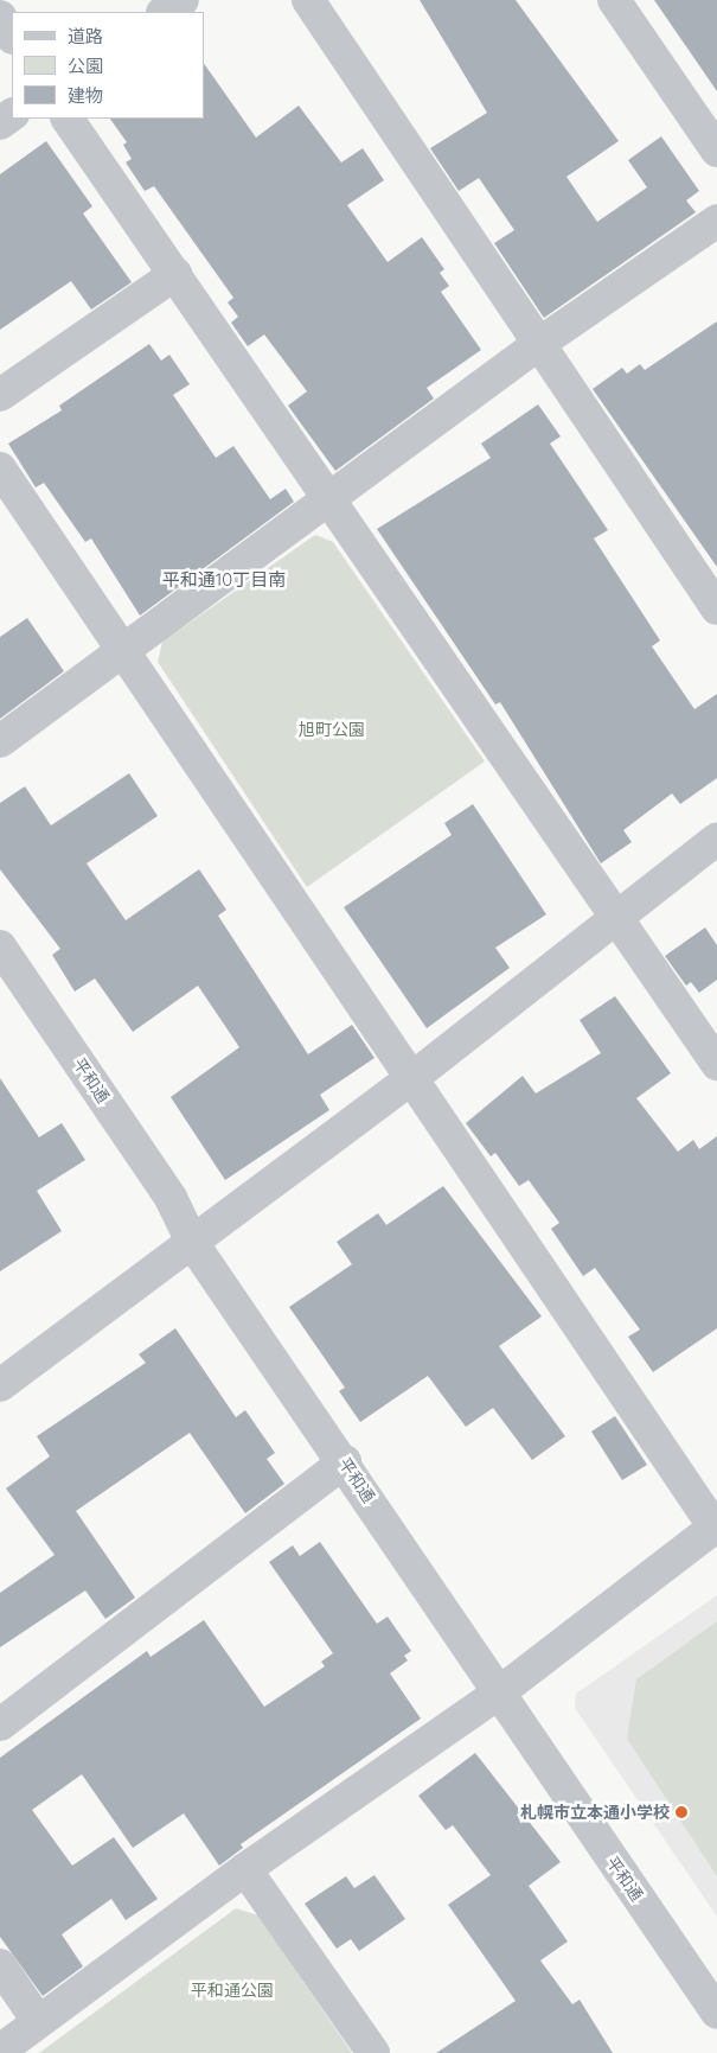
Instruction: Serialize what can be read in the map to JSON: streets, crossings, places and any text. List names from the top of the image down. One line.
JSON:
{"streets":{"street":["平和通"]},"districts":["平和通10丁目南"],"parks":["旭町公園","平和通公園"],"places":["札幌市立本通小学校"],"legend":["道路","公園","建物"]}
